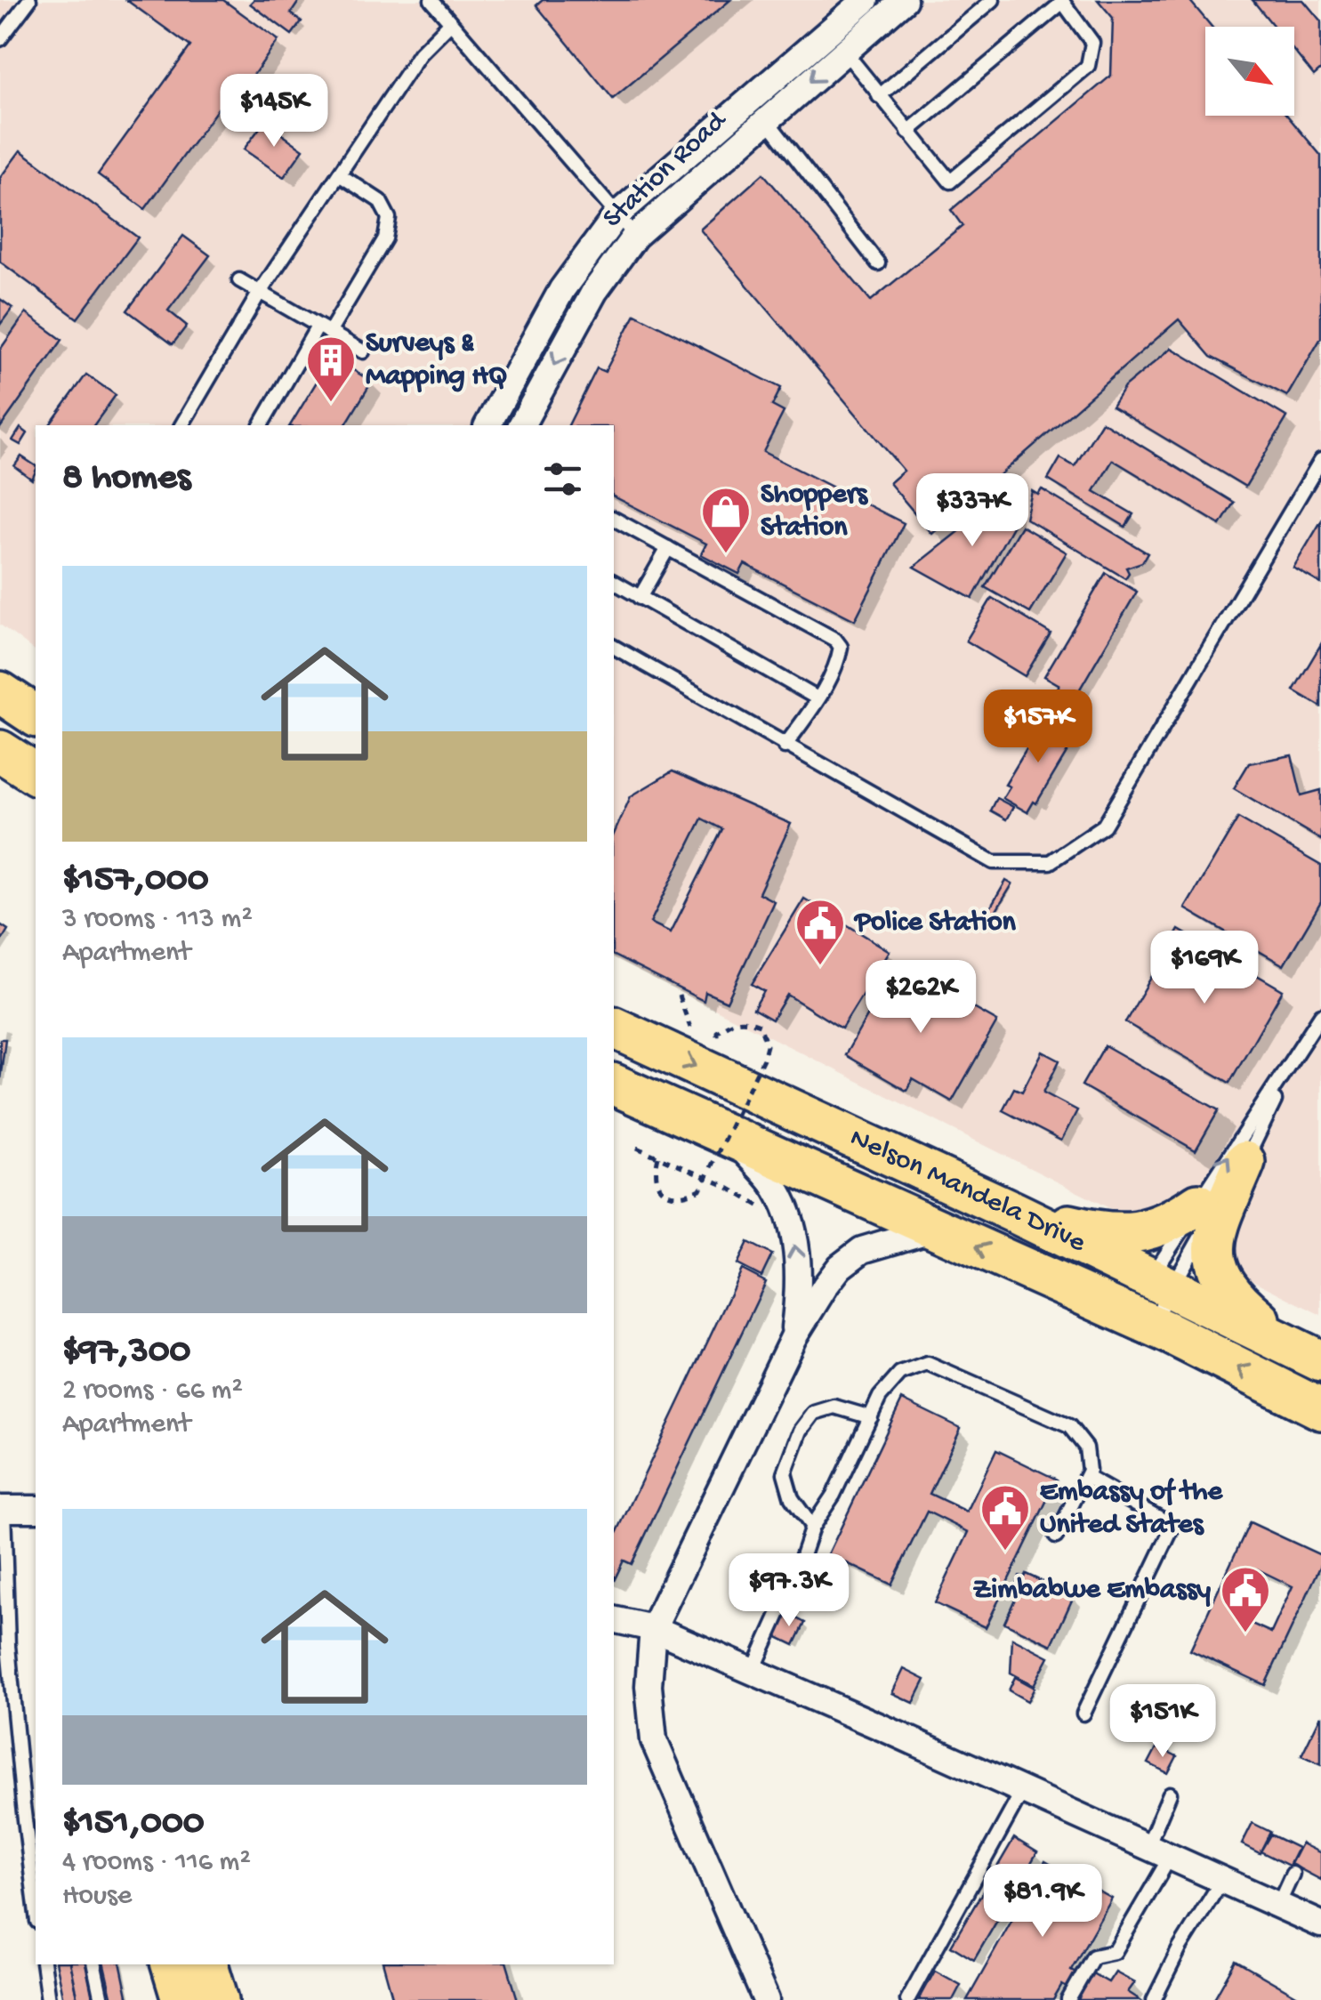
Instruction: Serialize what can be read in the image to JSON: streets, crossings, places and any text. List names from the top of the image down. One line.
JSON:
{"streets":{"main road":["Nelson Mandela Drive"],"street":["Station Road"]},"places":{"building":["Surveys & Mapping HQ"],"shop":["Shoppers Station"],"public building":["Police Station","Embassy of the United States","Zimbabwe Embassy"]},"north":"bottom right","page":{"price":["$145K","$337K","$157K","$169K","$262K","$97.3K","$151K","$81.9K"],"heading":"8 homes","list":[{"name":"$157,000","note":"3 rooms · 113 m² · Apartment"},{"name":"$97,300","note":"2 rooms · 66 m² · Apartment"},{"name":"$151,000","note":"4 rooms · 116 m² · House"}]}}
